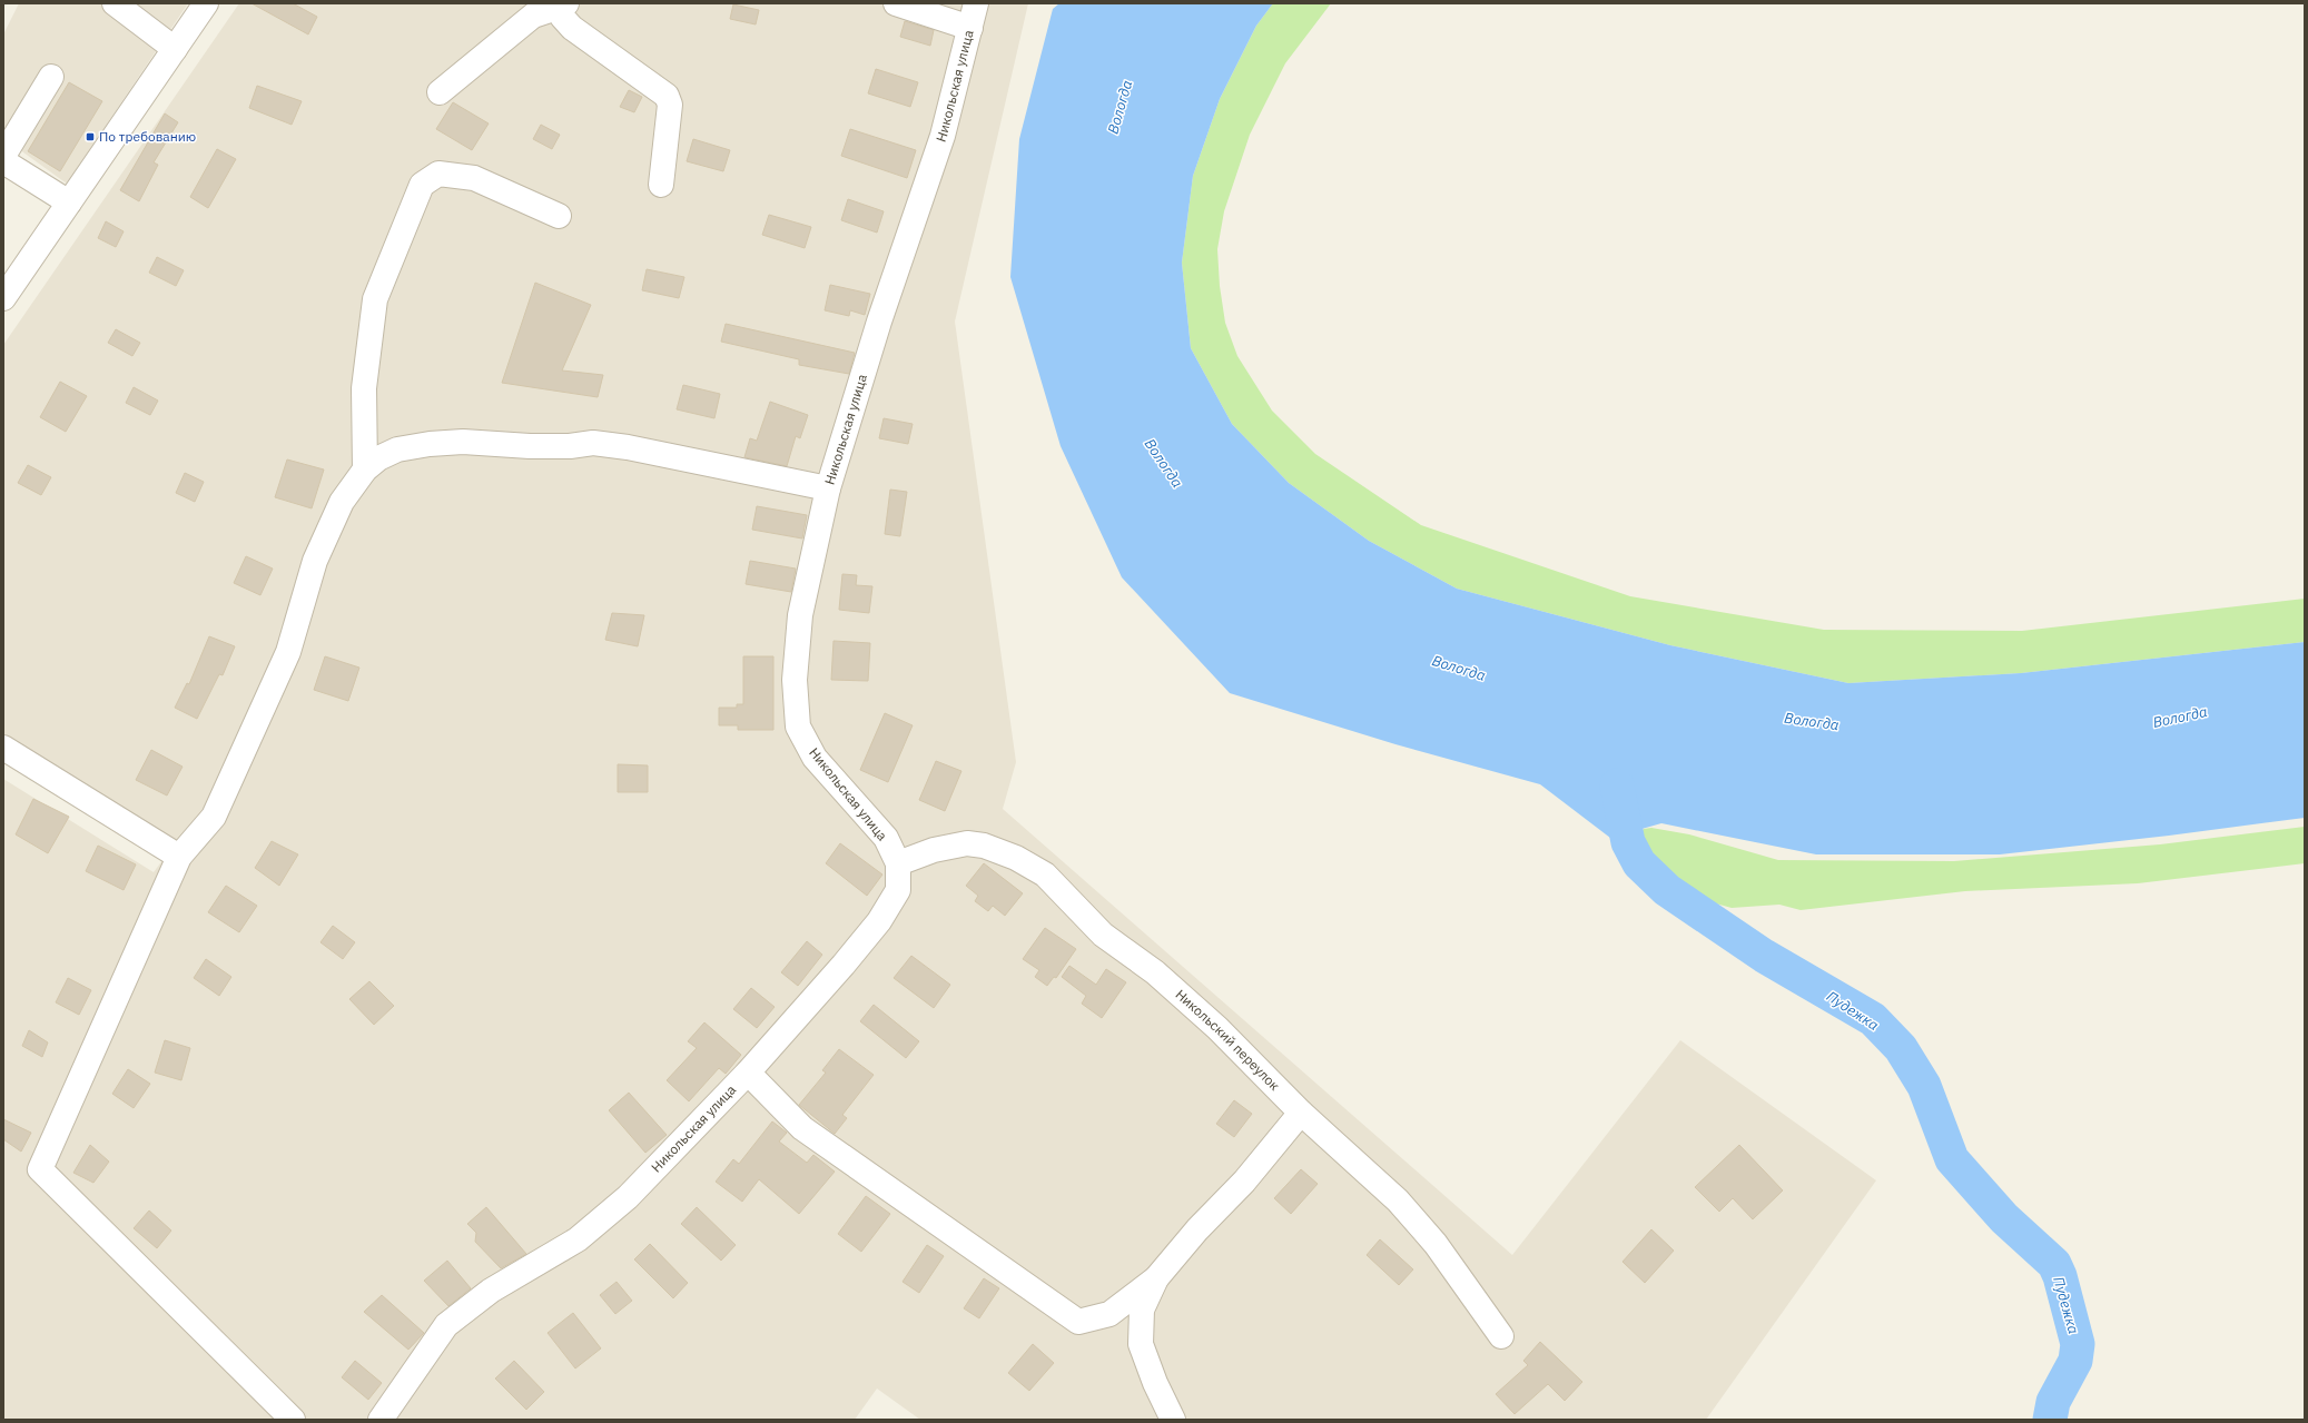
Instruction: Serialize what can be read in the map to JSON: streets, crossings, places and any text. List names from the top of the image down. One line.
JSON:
{"streets":{"street":["Никольская улица","Никольский переулок"]},"crossings":[["Никольская улица","Никольский переулок"]],"water":["Вологда","Пудежка"],"places":{"transit":["По требованию"]}}
